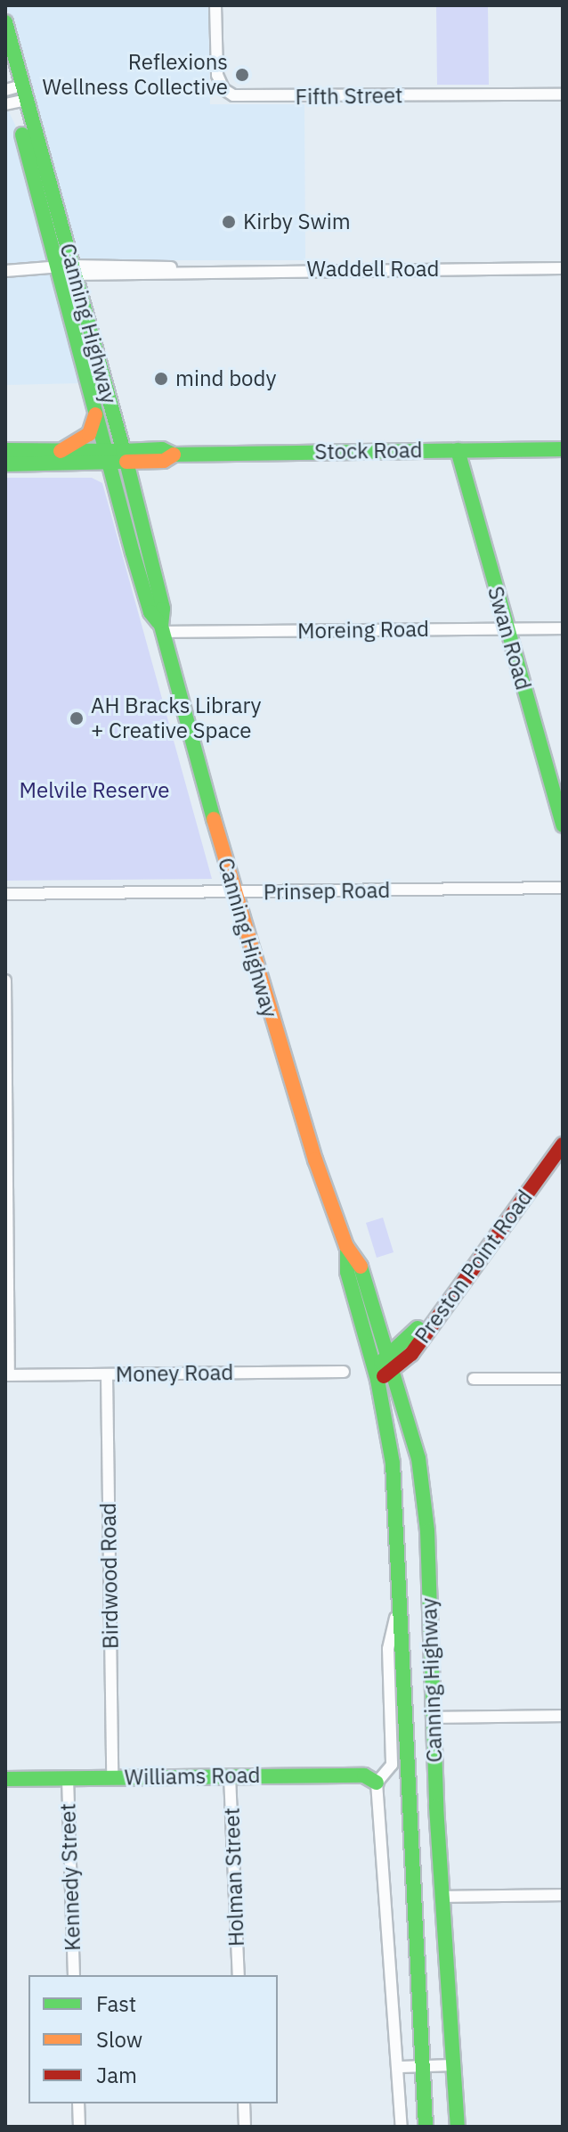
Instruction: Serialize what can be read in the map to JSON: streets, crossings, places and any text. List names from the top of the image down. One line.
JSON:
{"streets":{"main road":["Canning Highway","Stock Road","Swan Road","Preston Point Road","Williams Road"],"street":["Fifth Street","Waddell Road","Moreing Road","Prinsep Road","Money Road","Birdwood Road","Kennedy Street","Holman Street"]},"crossings":[["Waddell Road","Canning Highway"],["Canning Highway","Stock Road"],["Canning Highway","Moreing Road"],["Canning Highway","Prinsep Road"],["Canning Highway","Preston Point Road"],["Canning Highway","Williams Road"],["Stock Road","Swan Road"],["Moreing Road","Swan Road"],["Money Road","Birdwood Road"],["Birdwood Road","Williams Road"],["Williams Road","Kennedy Street"],["Williams Road","Holman Street"]],"parks":["Melvile Reserve"],"places":["Reflexions Wellness Collective","Kirby Swim","mind body","AH Bracks Library + Creative Space"],"legend":["Fast","Slow","Jam"]}
